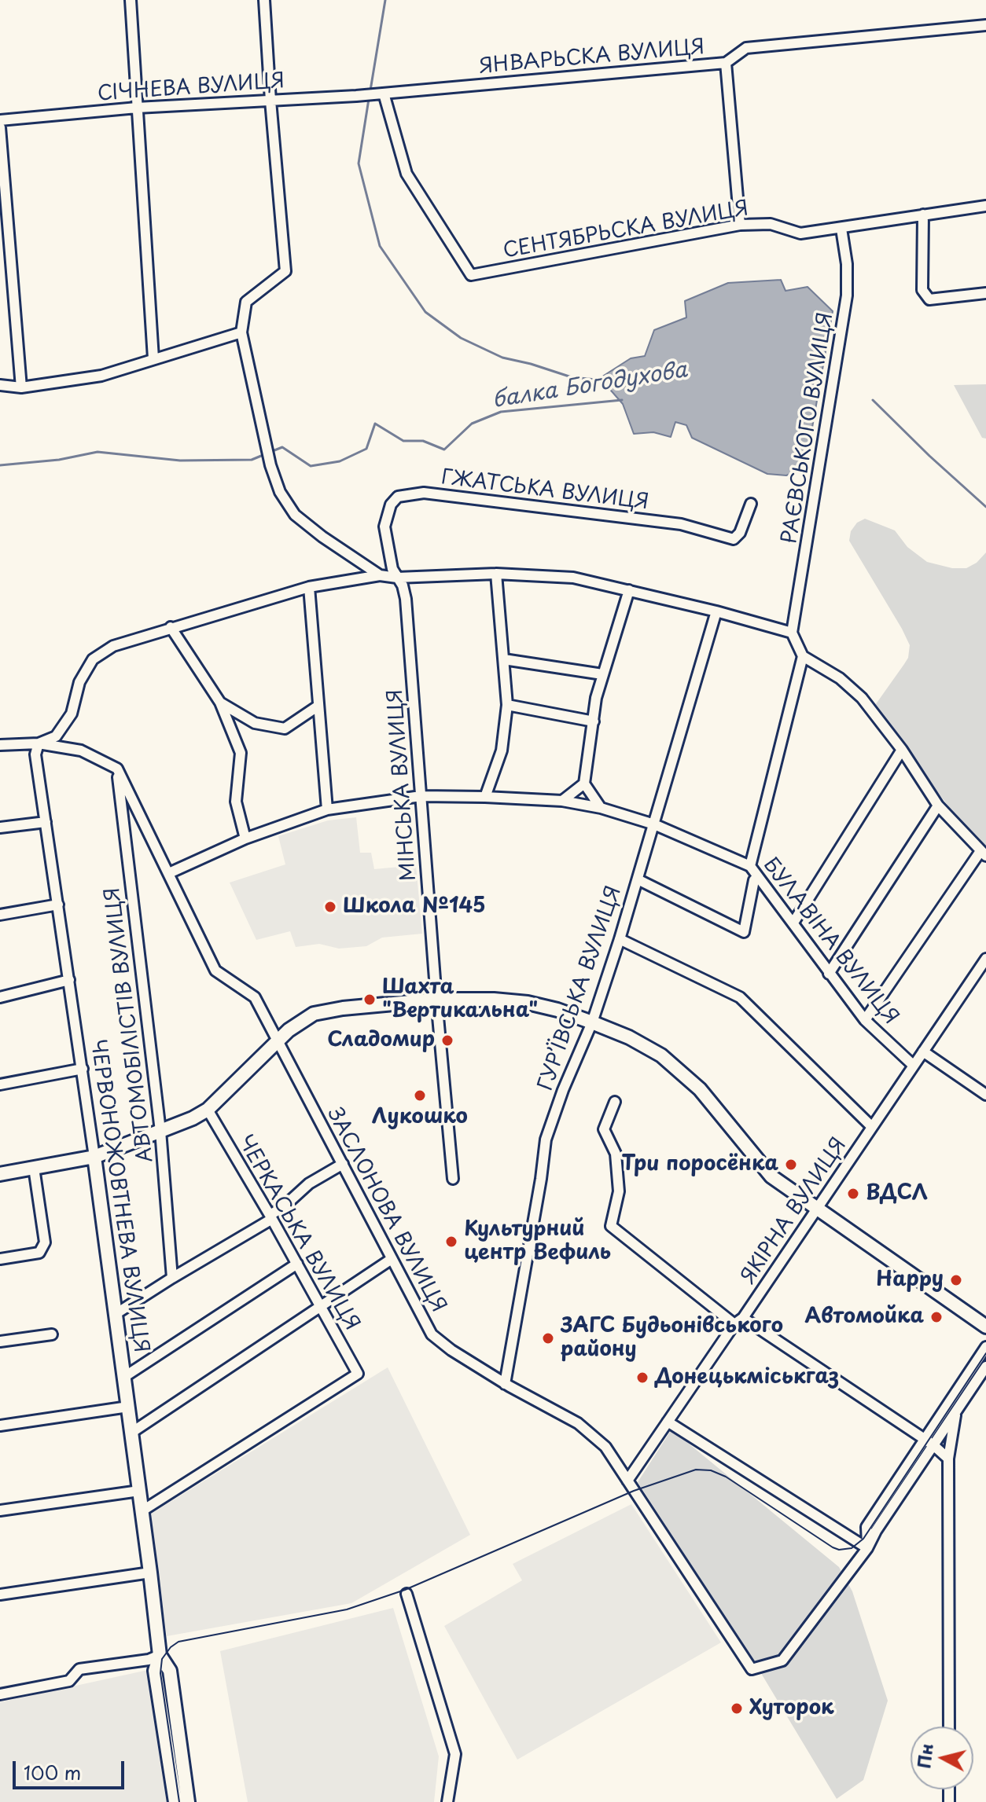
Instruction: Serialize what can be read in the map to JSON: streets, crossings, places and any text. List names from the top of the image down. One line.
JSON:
{"streets":{"main road":["ЧЕРВОНОЖОВТНЕВА ВУЛИЦЯ"],"street":["ЯНВАРЬСКА ВУЛИЦЯ","СІЧНЕВА ВУЛИЦЯ","СЕНТЯБРЬСКА ВУЛИЦЯ","РАЄВСЬКОГО ВУЛИЦЯ","ГЖАТСЬКА ВУЛИЦЯ","МІНСЬКА ВУЛИЦЯ","БУЛАВІНА ВУЛИЦЯ","ГУР’ЇВСЬКА ВУЛИЦЯ","АВТОМОБІЛІСТІВ ВУЛИЦЯ","ЗАСЛОНОВА ВУЛИЦЯ","ЯКІРНА ВУЛИЦЯ","ЧЕРКАСЬКА ВУЛИЦЯ"]},"crossings":[["ЯНВАРЬСКА ВУЛИЦЯ","СІЧНЕВА ВУЛИЦЯ"],["ЯНВАРЬСКА ВУЛИЦЯ","СЕНТЯБРЬСКА ВУЛИЦЯ"],["СІЧНЕВА ВУЛИЦЯ","СЕНТЯБРЬСКА ВУЛИЦЯ"],["СЕНТЯБРЬСКА ВУЛИЦЯ","РАЄВСЬКОГО ВУЛИЦЯ"],["ГЖАТСЬКА ВУЛИЦЯ","МІНСЬКА ВУЛИЦЯ"],["МІНСЬКА ВУЛИЦЯ","БУЛАВІНА ВУЛИЦЯ"],["БУЛАВІНА ВУЛИЦЯ","ГУР’ЇВСЬКА ВУЛИЦЯ"],["БУЛАВІНА ВУЛИЦЯ","ЗАСЛОНОВА ВУЛИЦЯ"],["БУЛАВІНА ВУЛИЦЯ","ЯКІРНА ВУЛИЦЯ"],["ГУР’ЇВСЬКА ВУЛИЦЯ","ЗАСЛОНОВА ВУЛИЦЯ"],["АВТОМОБІЛІСТІВ ВУЛИЦЯ","ЗАСЛОНОВА ВУЛИЦЯ"],["ЧЕРВОНОЖОВТНЕВА ВУЛИЦЯ","ЧЕРКАСЬКА ВУЛИЦЯ"],["ЗАСЛОНОВА ВУЛИЦЯ","ЯКІРНА ВУЛИЦЯ"]],"water":["балка Богодухова"],"places":["Школа №145","Шахта \"Вертикальна\"","Сладомир","Лукошко","Три поросёнка","ВДСЛ","Культурний центр Вефиль","Happy","Автомойка","ЗАГС Будьонівського району","Донецькміськгаз","Хуторок"],"scale_bar":"100 m","north":"left"}
